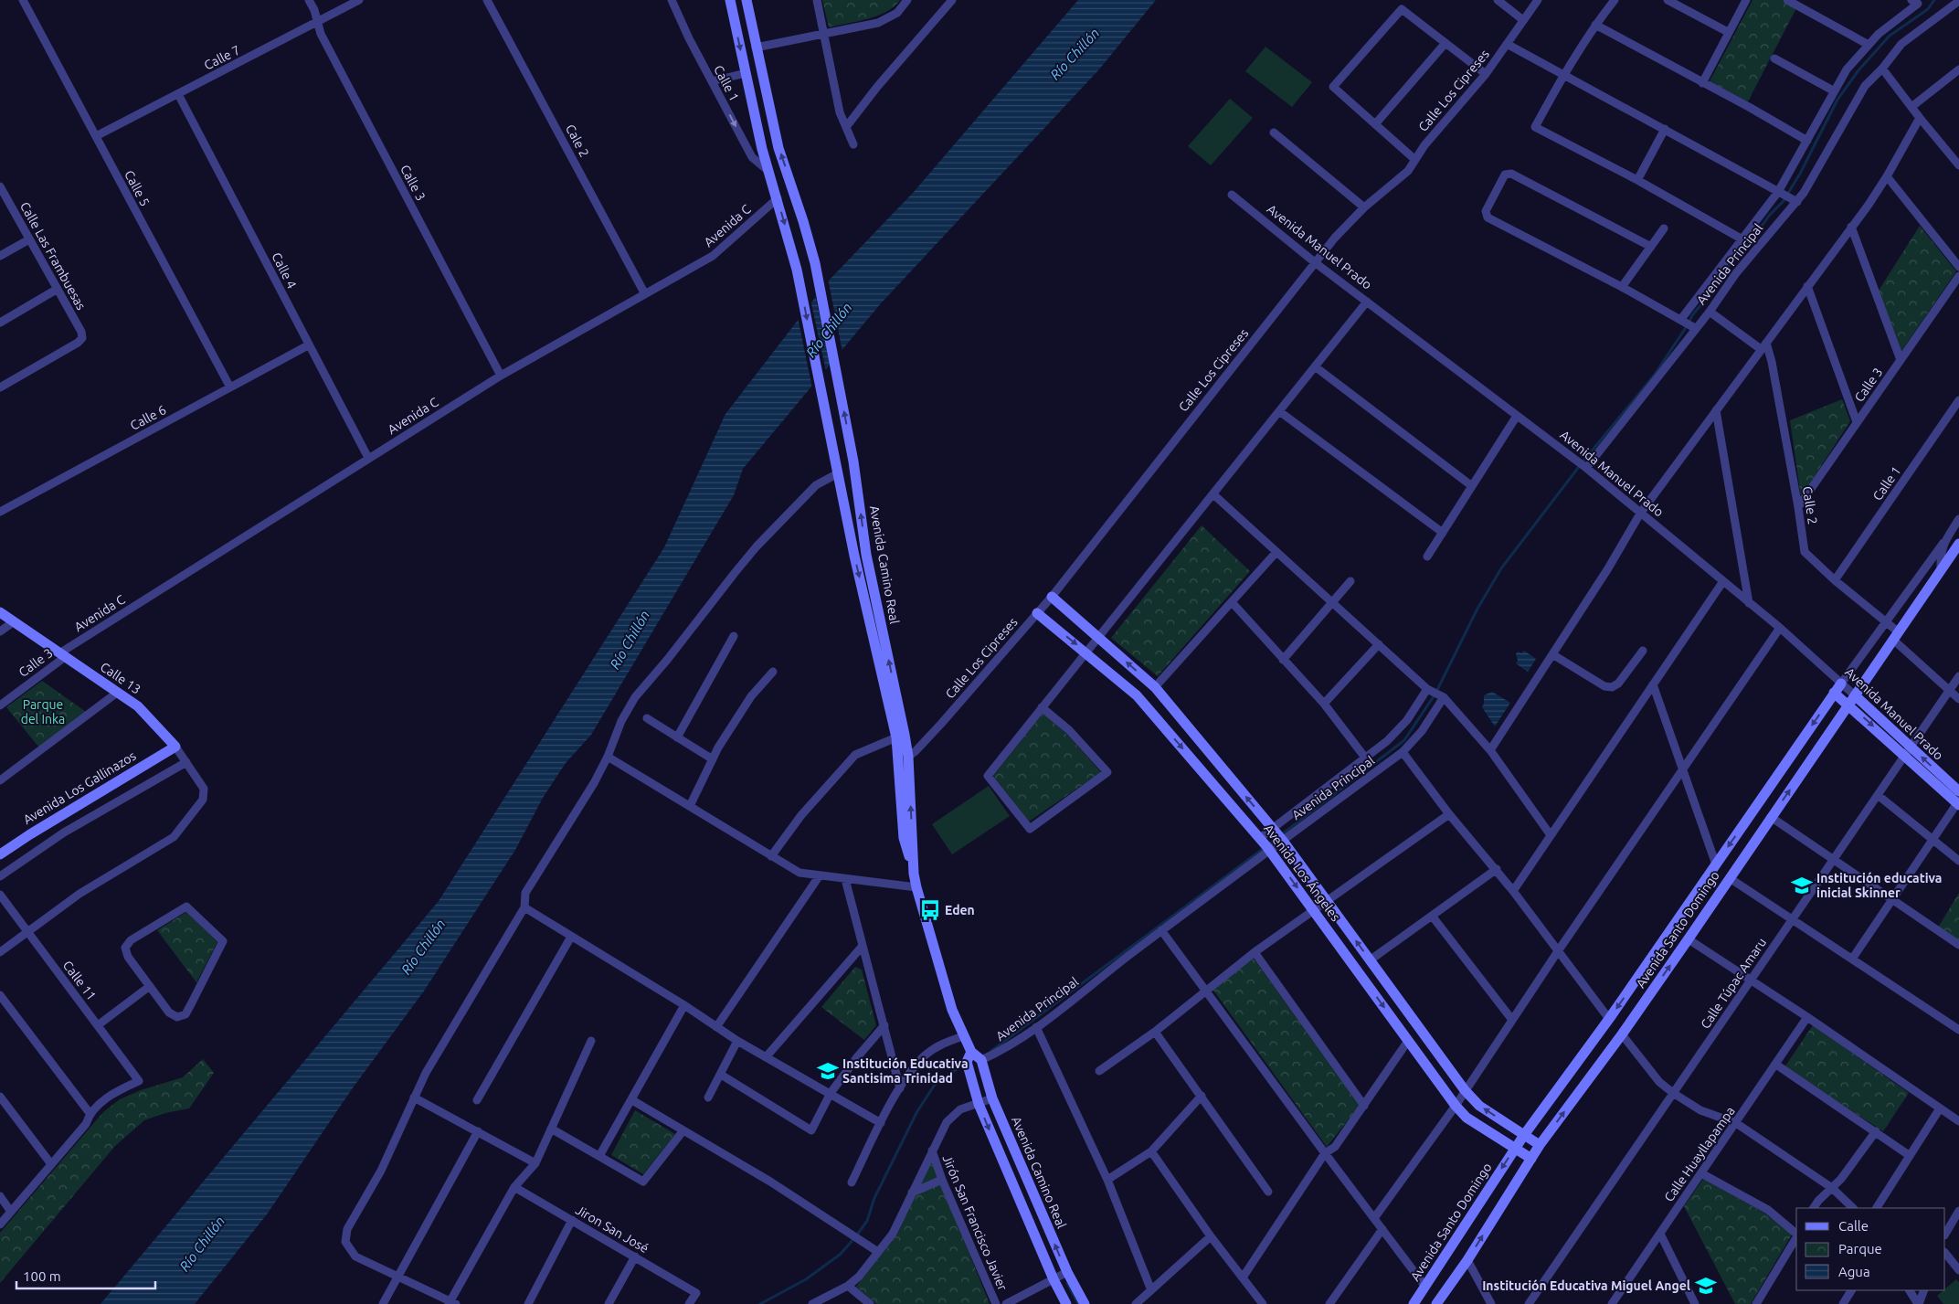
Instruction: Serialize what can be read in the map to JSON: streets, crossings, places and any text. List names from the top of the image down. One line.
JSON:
{"streets":{"street":["Calle 7","Calle 1","Calle Los Cipreses","Cale 2","Calle 3","Calle 5","Avenida C","Avenida Manuel Prado","Calle Las Frambuesas","Avenida Principal","Calle 4","Calle 6","Calle 2","Avenida Camino Real","Calle 13","Avenida Los Gallinazos","Avenida Los Ángeles","Avenida Santo Domingo","Calle 11","Calle Túpac Amaru","Calle Huayllapampa","Jirón San Francisco Javier","Jiron San José"]},"crossings":[["Calle 7","Calle 3"],["Calle 7","Calle 5"],["Calle 7","Calle 4"],["Calle 1","Calle 2"],["Calle 1","Avenida Camino Real"],["Calle Los Cipreses","Avenida Manuel Prado"],["Calle Los Cipreses","Avenida Camino Real"],["Calle Los Cipreses","Avenida Los Ángeles"],["Cale 2","Avenida C"],["Calle 3","Avenida C"],["Calle 3","Calle 2"],["Calle 3","Calle 13"],["Calle 5","Calle 6"],["Avenida C","Calle 4"],["Avenida C","Avenida Camino Real"],["Avenida C","Calle 13"],["Avenida Manuel Prado","Avenida Principal"],["Avenida Manuel Prado","Avenida Santo Domingo"],["Avenida Manuel Prado","Calle Túpac Amaru"],["Avenida Principal","Avenida Camino Real"],["Avenida Principal","Avenida Los Ángeles"],["Calle 4","Calle 6"],["Calle 2","Avenida Santo Domingo"],["Calle 2","Calle Túpac Amaru"],["Calle 13","Avenida Los Gallinazos"],["Calle 13","Calle 11"],["Avenida Los Ángeles","Avenida Santo Domingo"]],"water":["Río Chillón"],"parks":["Parque del Inka"],"places":{"school or university":["Institución educativa inicial Skinner","Institución Educativa Santisima Trinidad","Institución Educativa Miguel Angel"],"bus stop":["Eden"]},"legend":["Calle","Parque","Agua"],"scale_bar":"100 m"}
